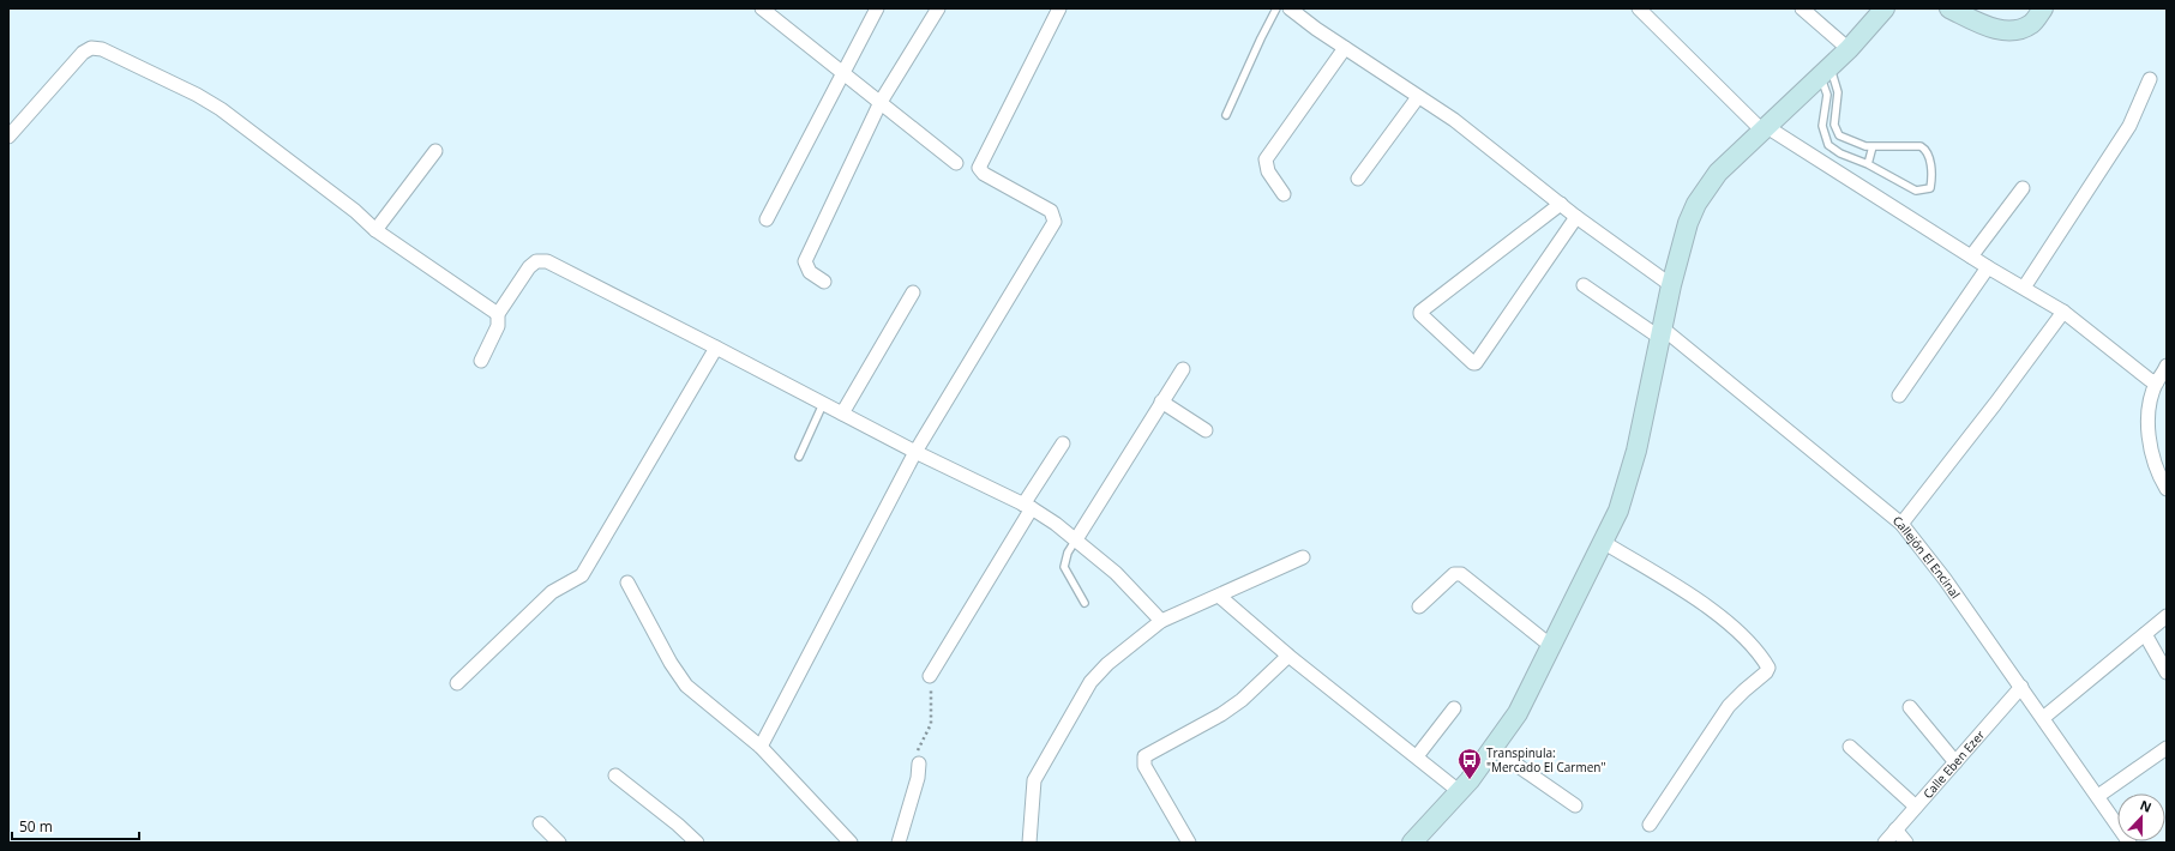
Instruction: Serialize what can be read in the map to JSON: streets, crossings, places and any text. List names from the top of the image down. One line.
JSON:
{"streets":{"street":["Callejón El Encinal","Calle Eben Ezer"]},"crossings":[["Callejón El Encinal","Calle Eben Ezer"]],"places":{"bus stop":["Transpinula: \"Mercado El Carmen\""]},"scale_bar":"50 m","north":"top"}
